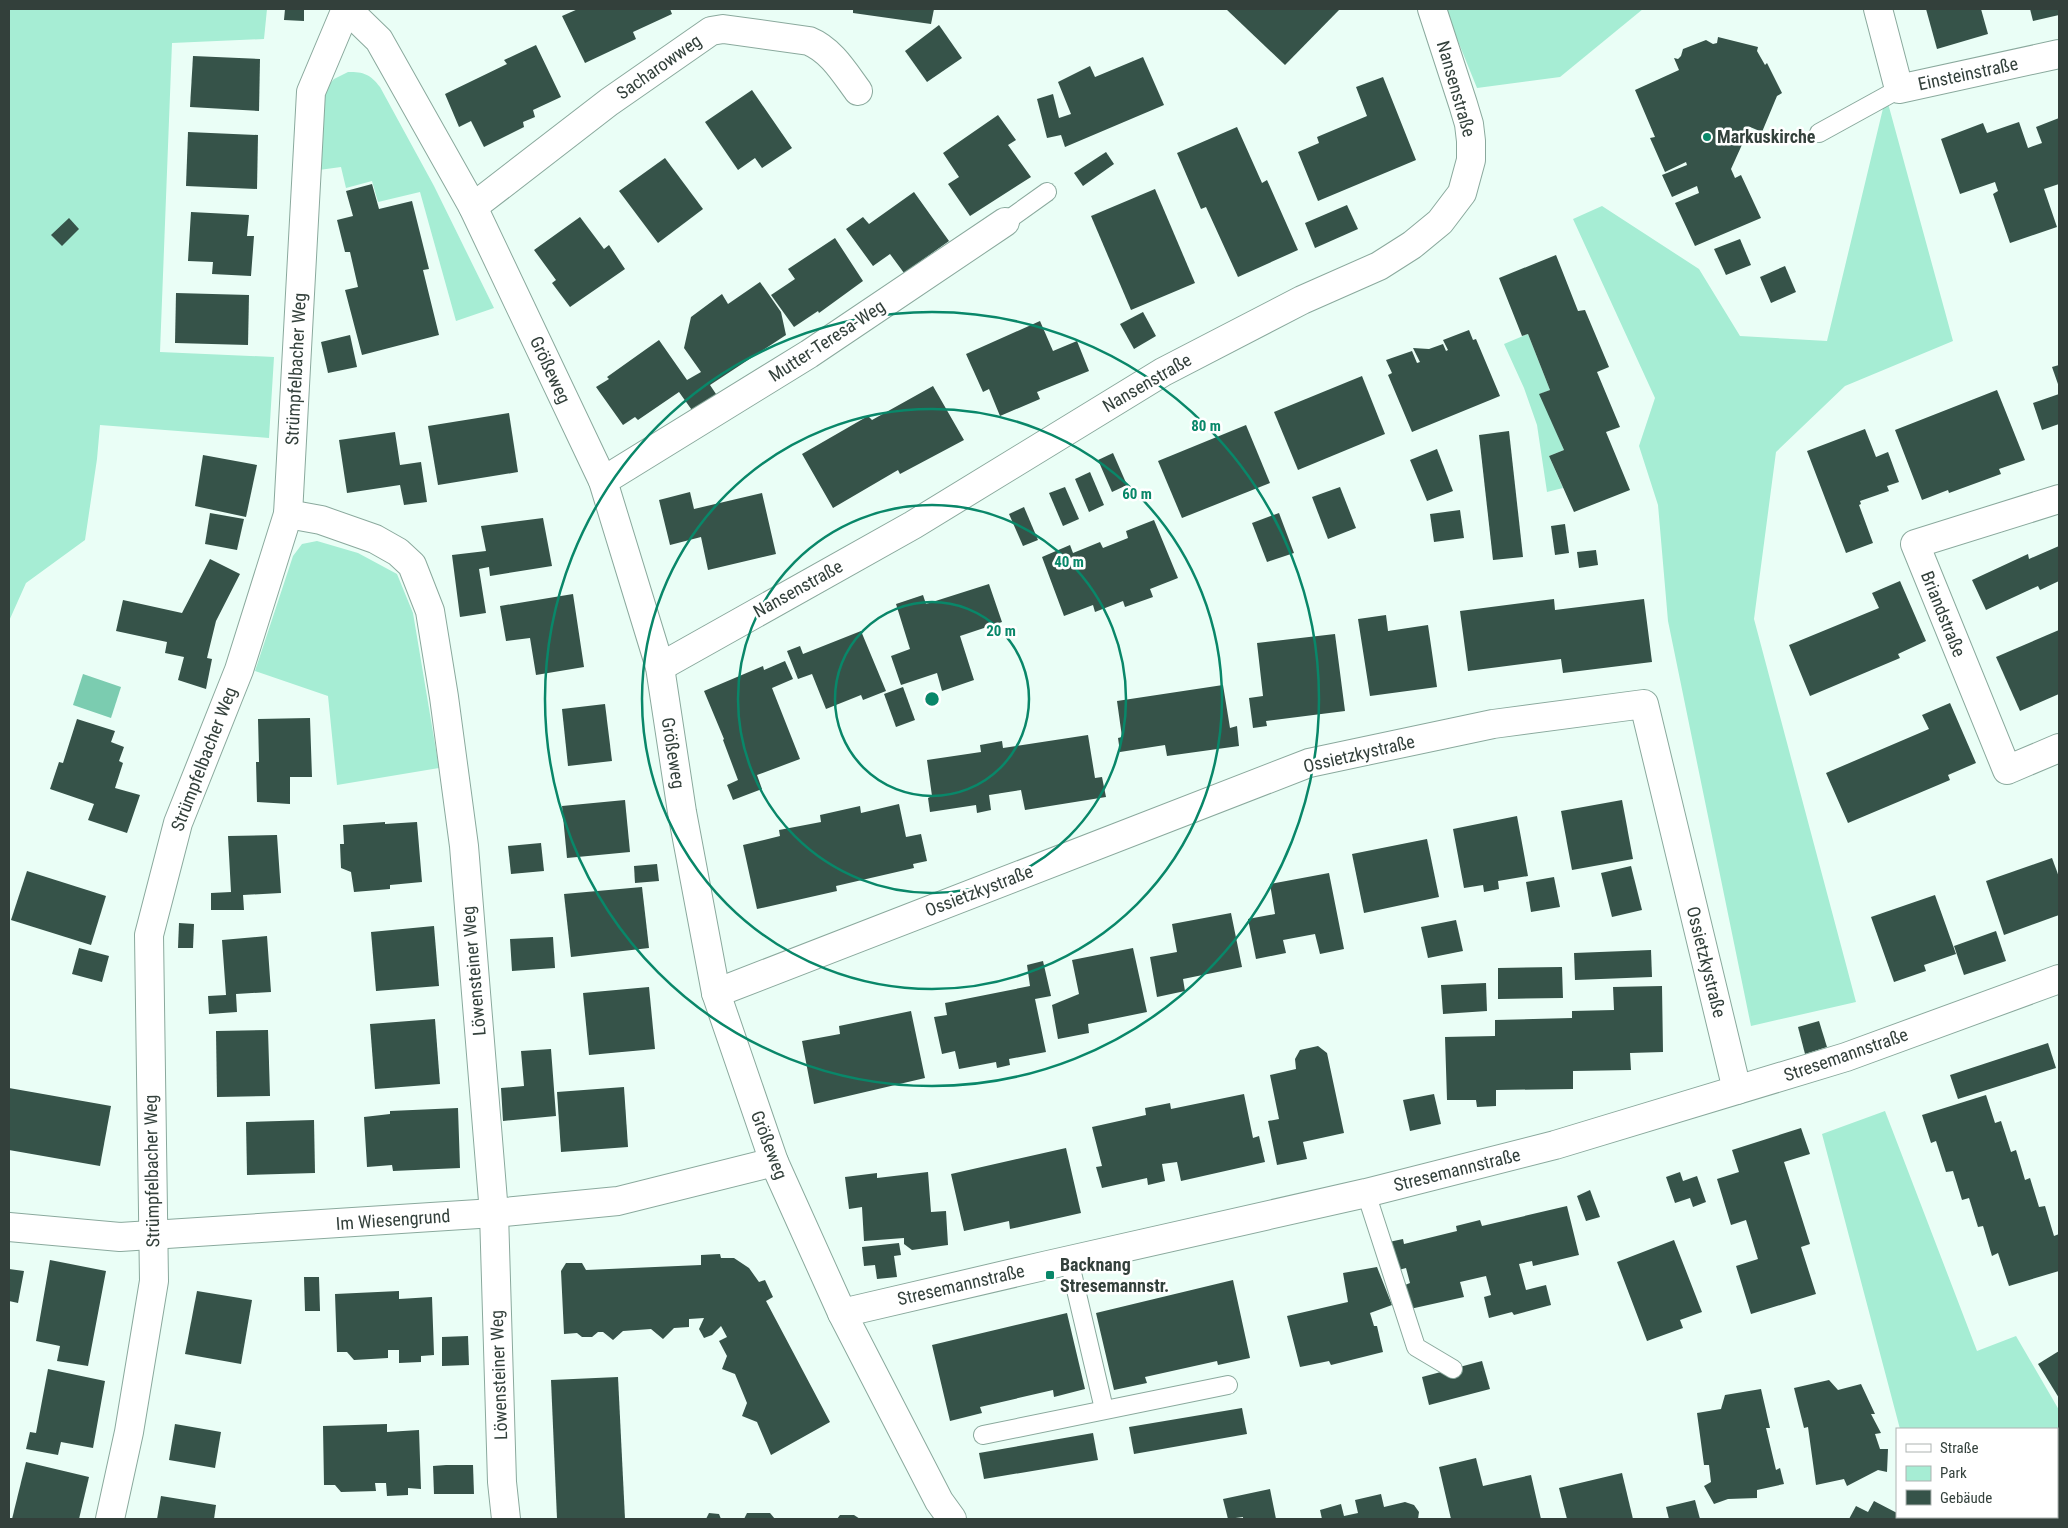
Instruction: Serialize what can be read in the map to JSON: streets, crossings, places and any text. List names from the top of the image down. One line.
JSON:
{"streets":{"street":["Sacharowweg","Einsteinstraße","Nansenstraße","Mutter-Teresa-Weg","Strümpfelbacher Weg","Größeweg","Briandstraße","Ossietzkystraße","Löwensteiner Weg","Stresemannstraße","Im Wiesengrund"]},"crossings":[["Sacharowweg","Größeweg"],["Nansenstraße","Größeweg"],["Mutter-Teresa-Weg","Größeweg"],["Strümpfelbacher Weg","Größeweg"],["Strümpfelbacher Weg","Löwensteiner Weg"],["Strümpfelbacher Weg","Im Wiesengrund"],["Größeweg","Ossietzkystraße"],["Größeweg","Stresemannstraße"],["Größeweg","Im Wiesengrund"],["Ossietzkystraße","Stresemannstraße"],["Löwensteiner Weg","Im Wiesengrund"]],"places":{"other":["Markuskirche"],"transit":["Backnang Stresemannstr."]},"legend":["Straße","Park","Gebäude"],"rings":["80 m","60 m","40 m","20 m"]}
